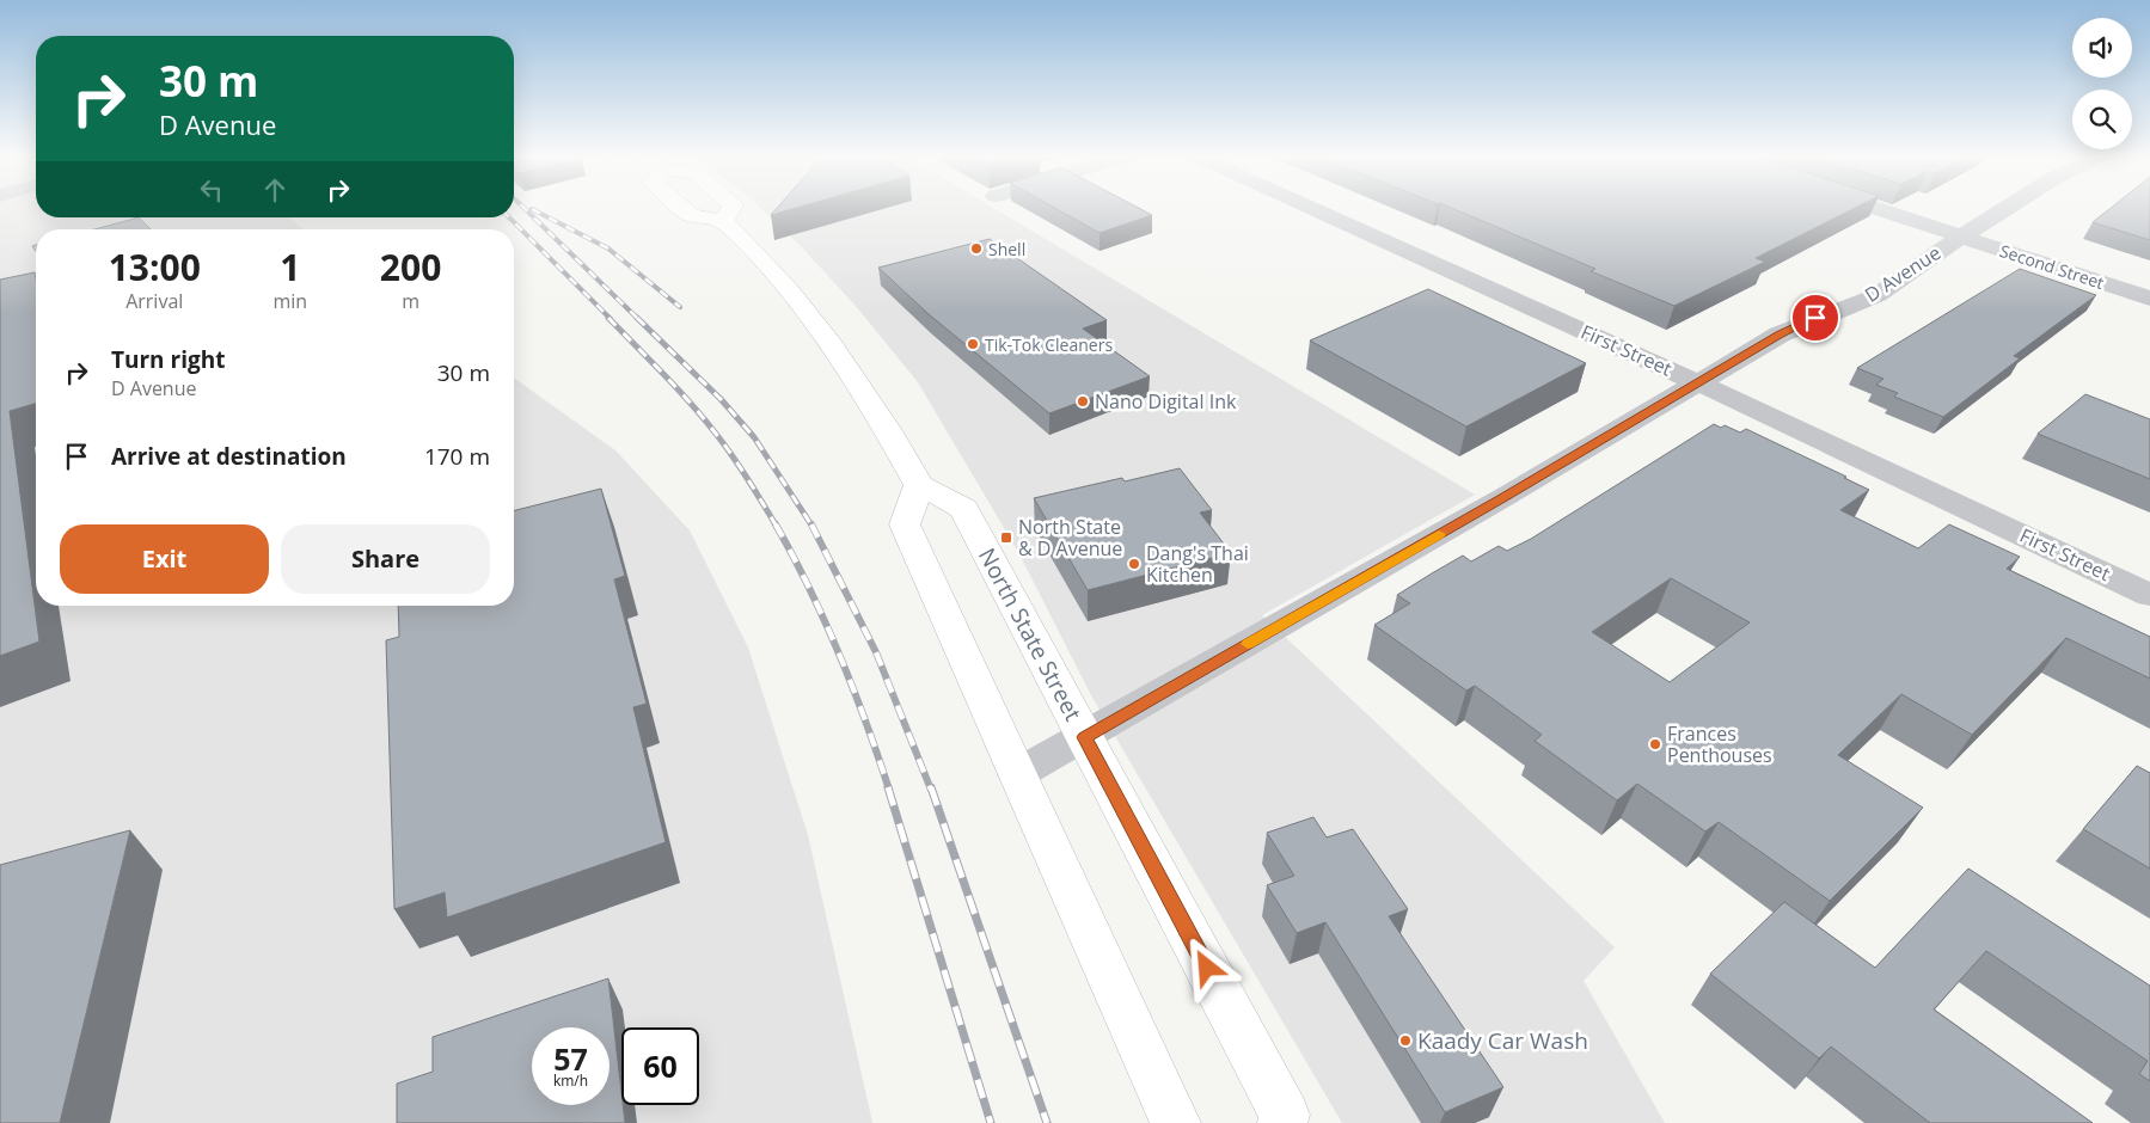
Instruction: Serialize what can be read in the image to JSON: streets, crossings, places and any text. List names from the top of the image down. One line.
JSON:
{"streets":{"main road":["North State Street"],"street":["Second Street","D Avenue","First Street"]},"crossings":[["Second Street","D Avenue"],["D Avenue","First Street"],["D Avenue","North State Street"]],"places":{"other":["Shell","Tik-Tok Cleaners","Nano Digital Ink","Dang's Thai Kitchen","Frances Penthouses","Kaady Car Wash"],"transit":["North State & D Avenue"]},"page":{"turn":["30 m","D Avenue"],"eta":["13:00","Arrival","1","min","200","m"],"list":[{"name":"Turn right","note":"D Avenue","value":"30 m"},{"name":"Arrive at destination","value":"170 m"}],"buttons":["Exit","Share"],"speed":"57 km/h","limit":"60"}}
